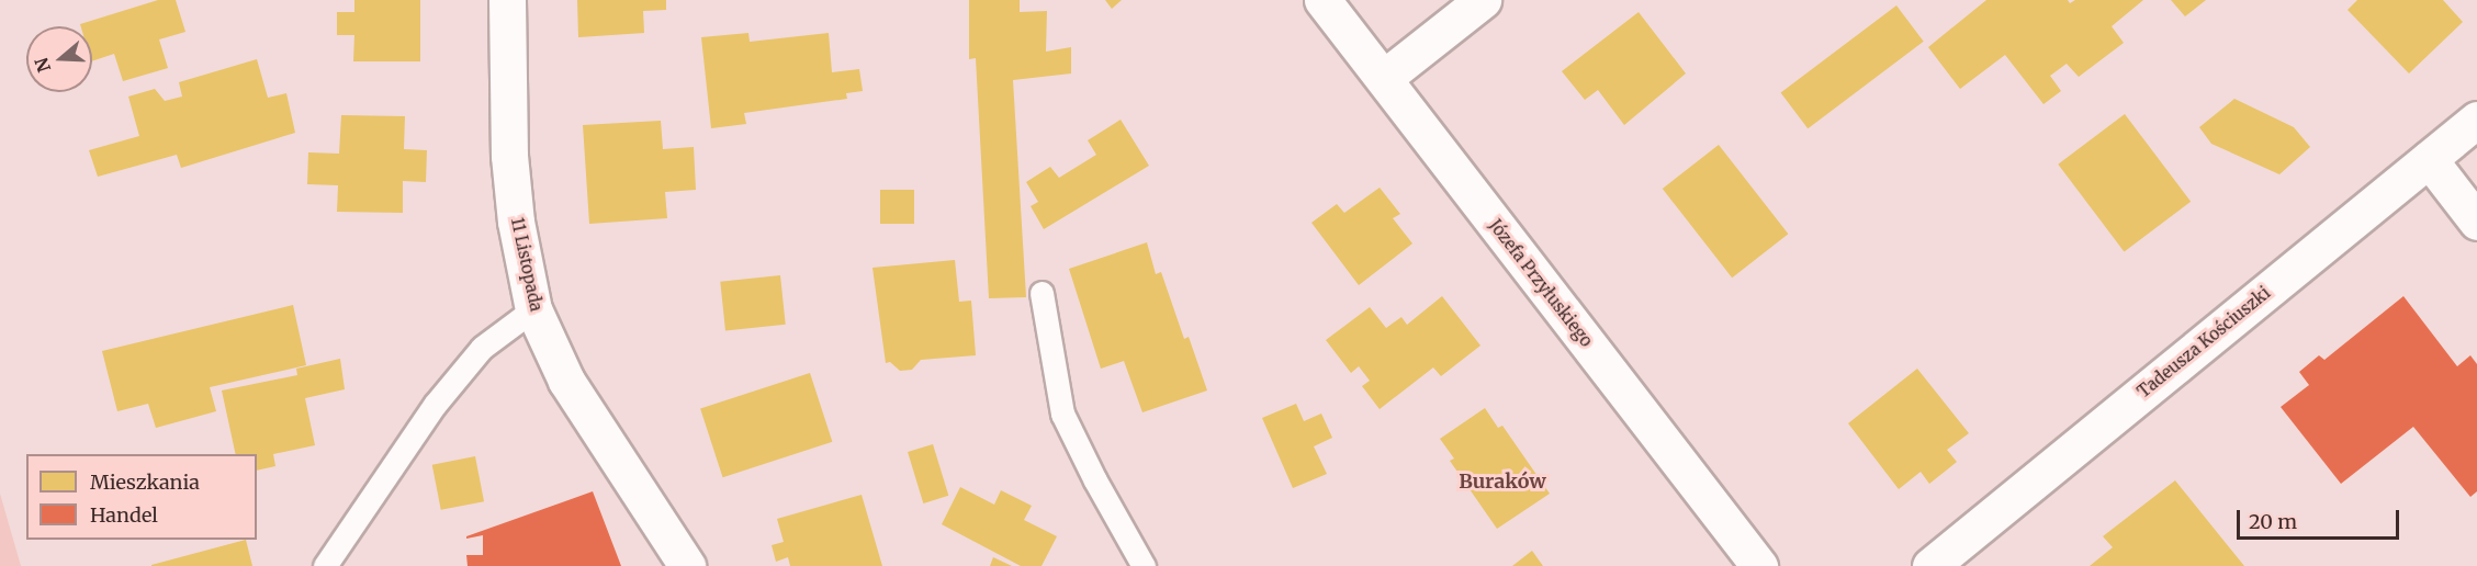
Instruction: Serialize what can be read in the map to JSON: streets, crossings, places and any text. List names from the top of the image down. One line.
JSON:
{"streets":{"street":["11 Listopada","Józefa Przyłuskiego","Tadeusza Kościuszki"]},"districts":["Buraków"],"legend":["Mieszkania","Handel"],"scale_bar":"20 m","north":"left"}
